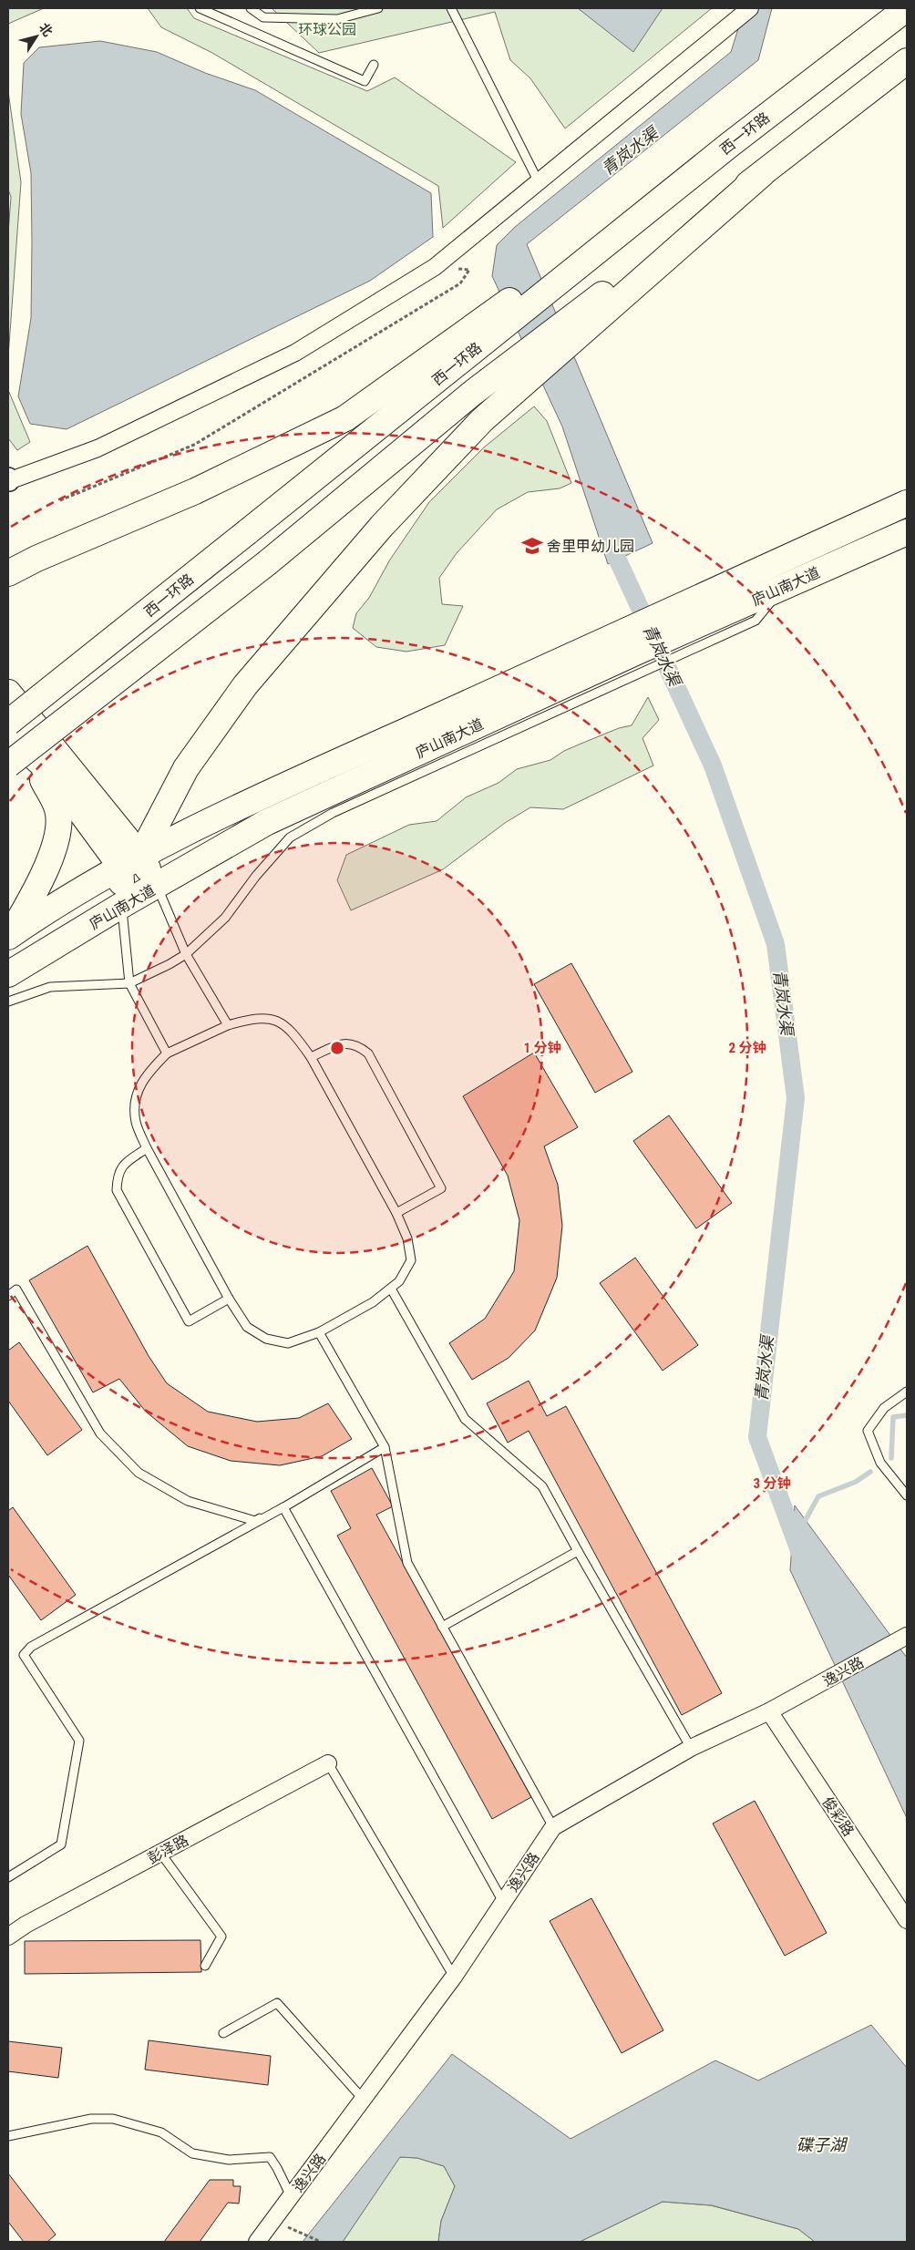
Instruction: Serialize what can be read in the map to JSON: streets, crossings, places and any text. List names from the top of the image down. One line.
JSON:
{"streets":{"highway":["西一环路","庐山南大道"],"street":["逸兴路","俊彩路","彭泽路"]},"crossings":[["逸兴路","俊彩路"]],"water":["青岚水渠","碟子湖"],"parks":["环球公园"],"places":{"school or university":["舍里甲幼儿园"]},"north":"top right","rings":["1 分钟","2 分钟","3 分钟"]}
